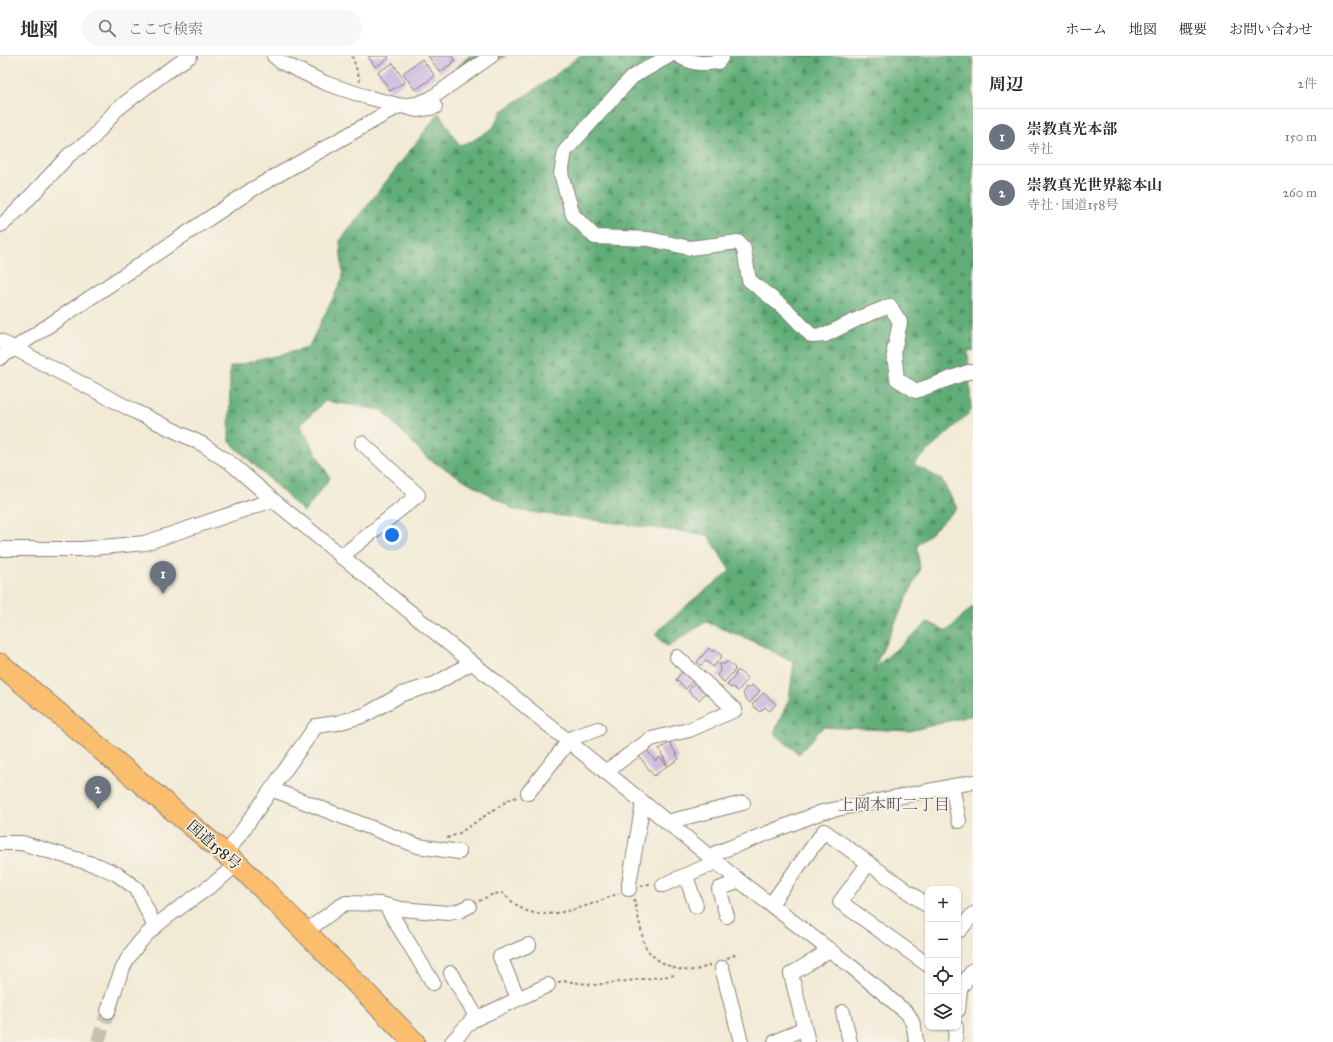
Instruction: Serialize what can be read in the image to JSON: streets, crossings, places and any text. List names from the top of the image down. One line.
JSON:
{"streets":{"highway":["国道158号"]},"districts":["上岡本町二丁目"],"page":{"header":"地図","search":"ここで検索","nav":["ホーム","地図","概要","お問い合わせ"],"heading":["周辺","2件"],"list":[{"mark":"1","name":"崇教真光本部","note":"寺社","value":"150 m"},{"mark":"2","name":"崇教真光世界総本山","note":"寺社 · 国道158号","value":"260 m"}],"pins":["1","2"],"map_buttons":["+","−"]}}
